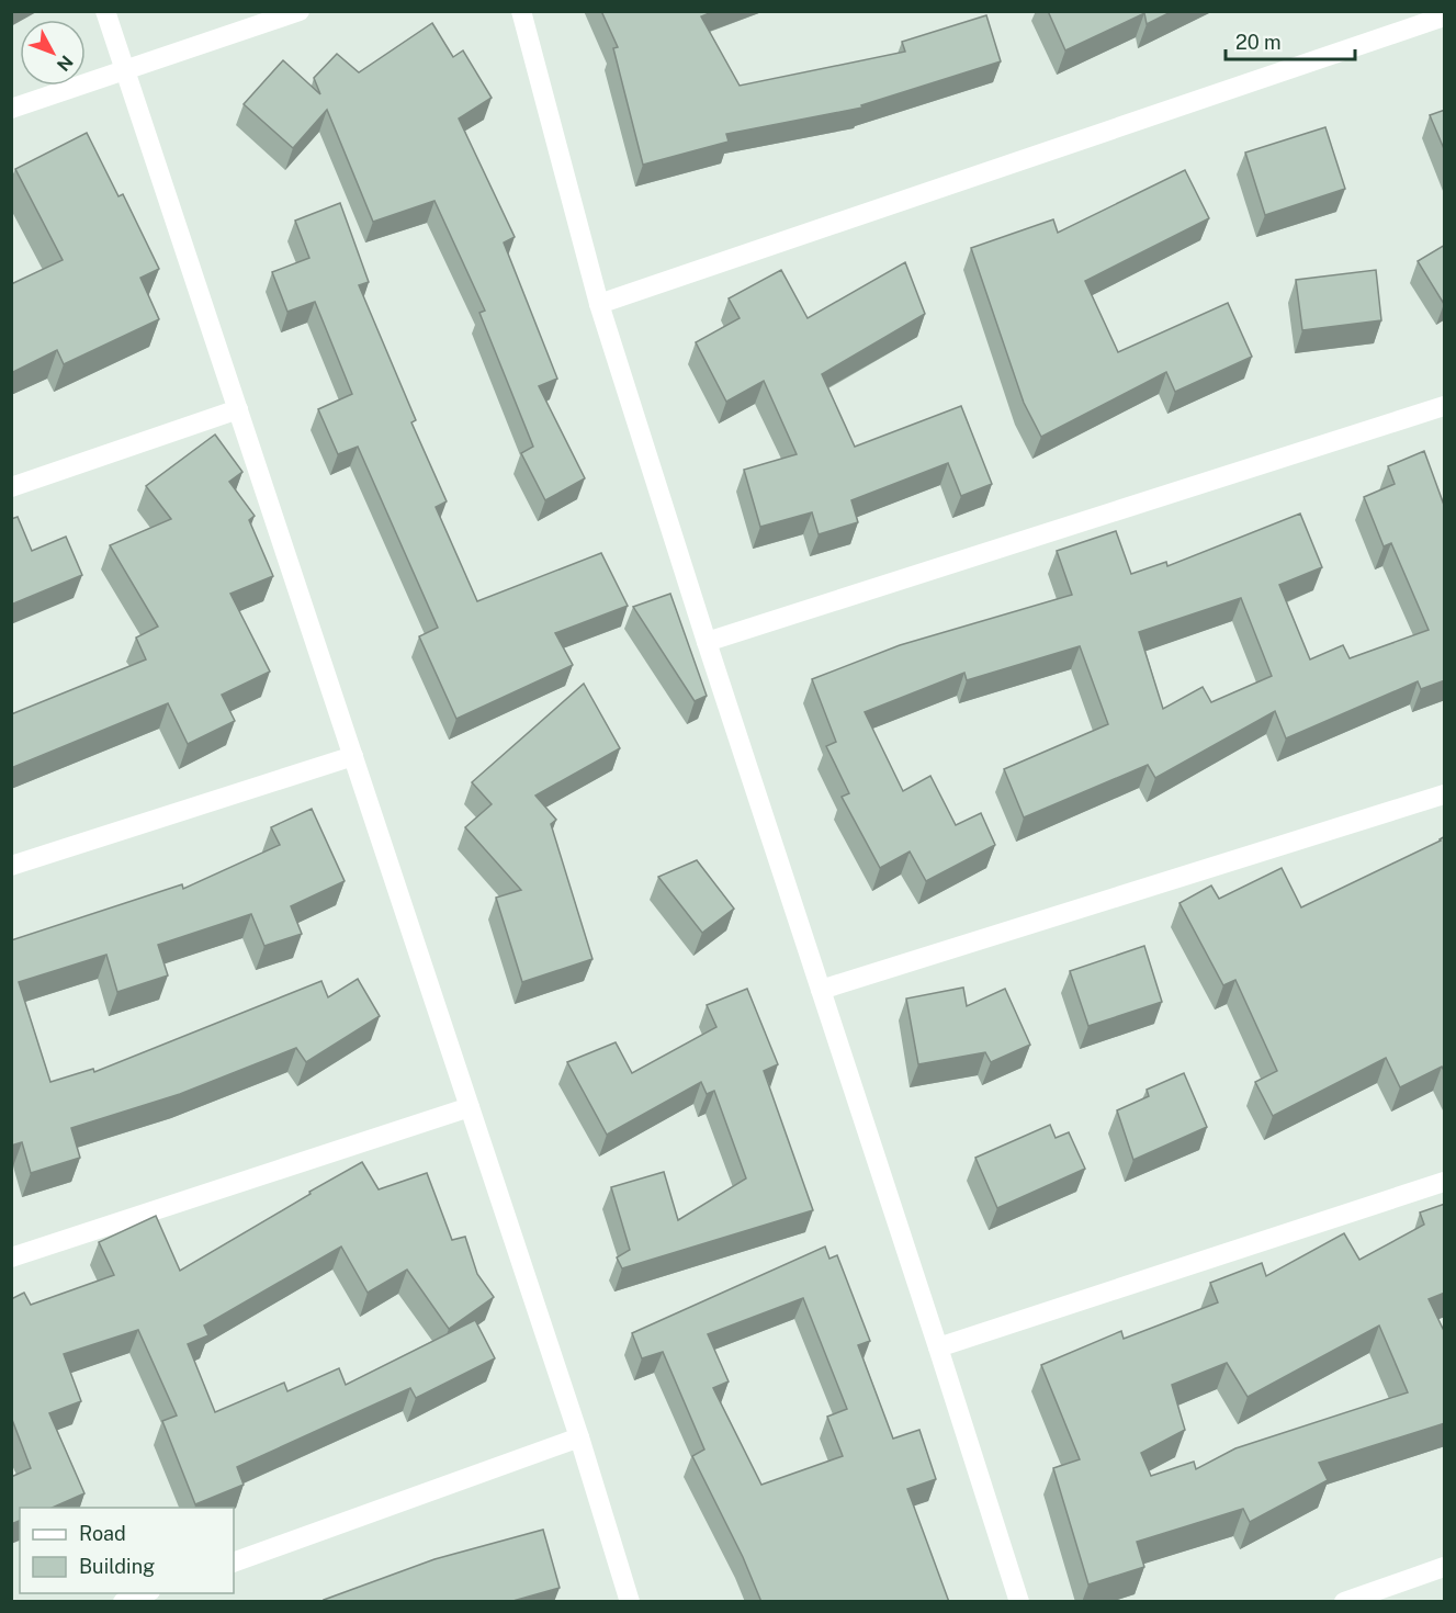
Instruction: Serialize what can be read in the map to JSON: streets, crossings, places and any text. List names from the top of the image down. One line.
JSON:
{"legend":["Road","Building"],"scale_bar":"20 m","north":"bottom right"}
